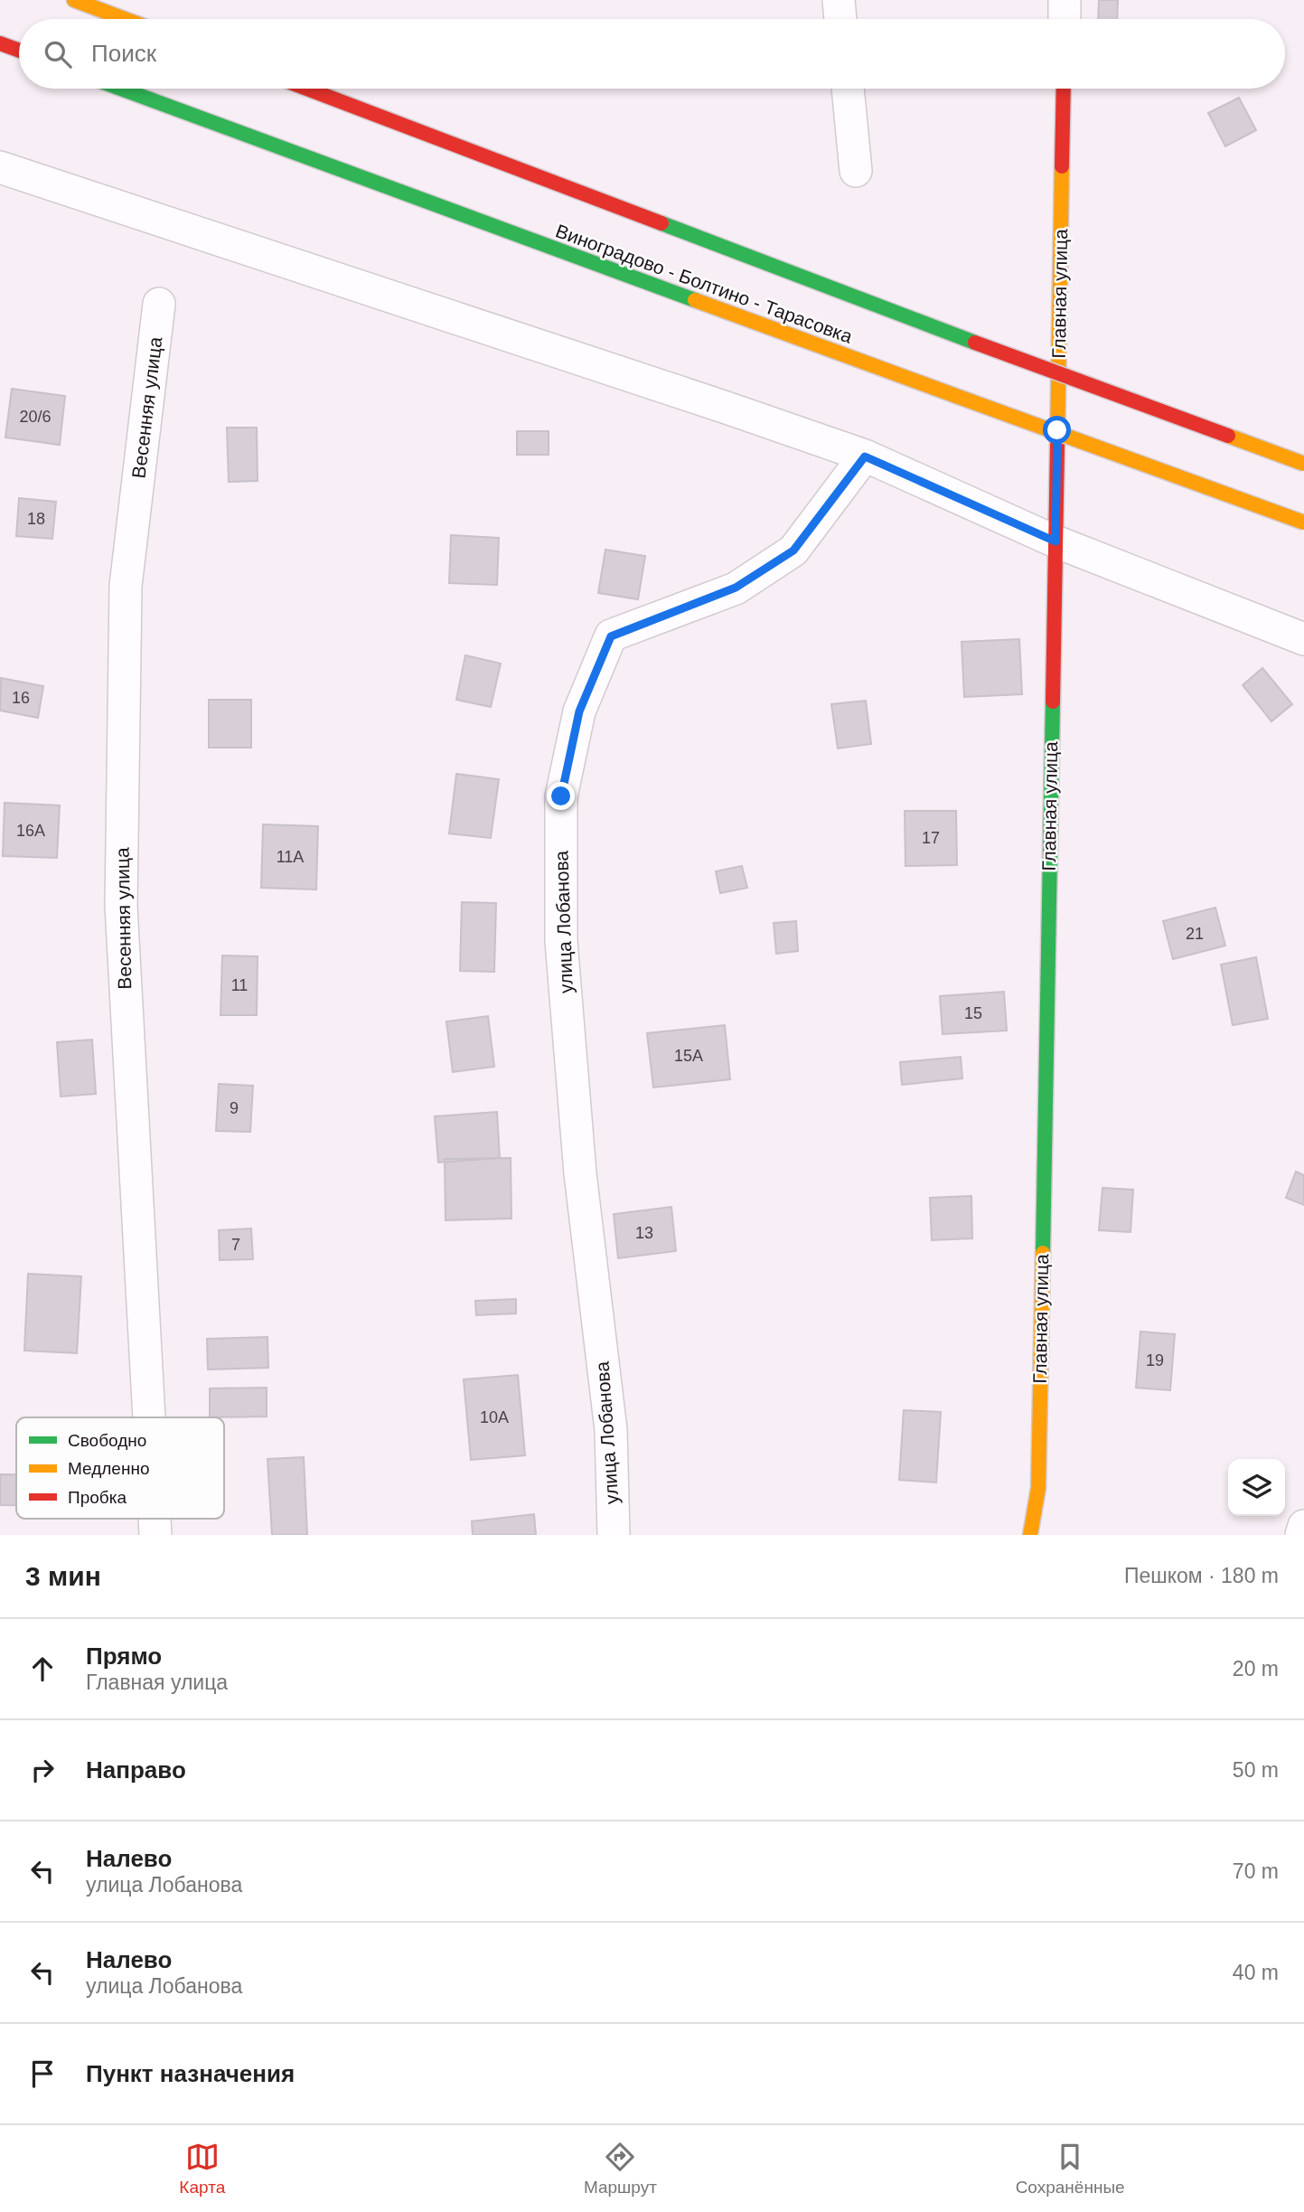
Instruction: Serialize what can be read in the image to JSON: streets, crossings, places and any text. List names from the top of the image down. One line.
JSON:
{"streets":{"main road":["Виноградово - Болтино - Тарасовка","Главная улица"],"street":["Весенняя улица","улица Лобанова"]},"house_numbers":["20/6","18","16","16А","17","11А","21","11","15","15А","9","13","7","19","10А"],"legend":["Свободно","Медленно","Пробка"],"page":{"search":"Поиск","heading":["3 мин","Пешком · 180 m"],"list":[["Прямо","Главная улица","20 m"],["Направо","50 m"],["Налево","улица Лобанова","70 m"],["Налево","улица Лобанова","40 m"],"Пункт назначения"],"nav":["Карта","Маршрут","Сохранённые"]}}
